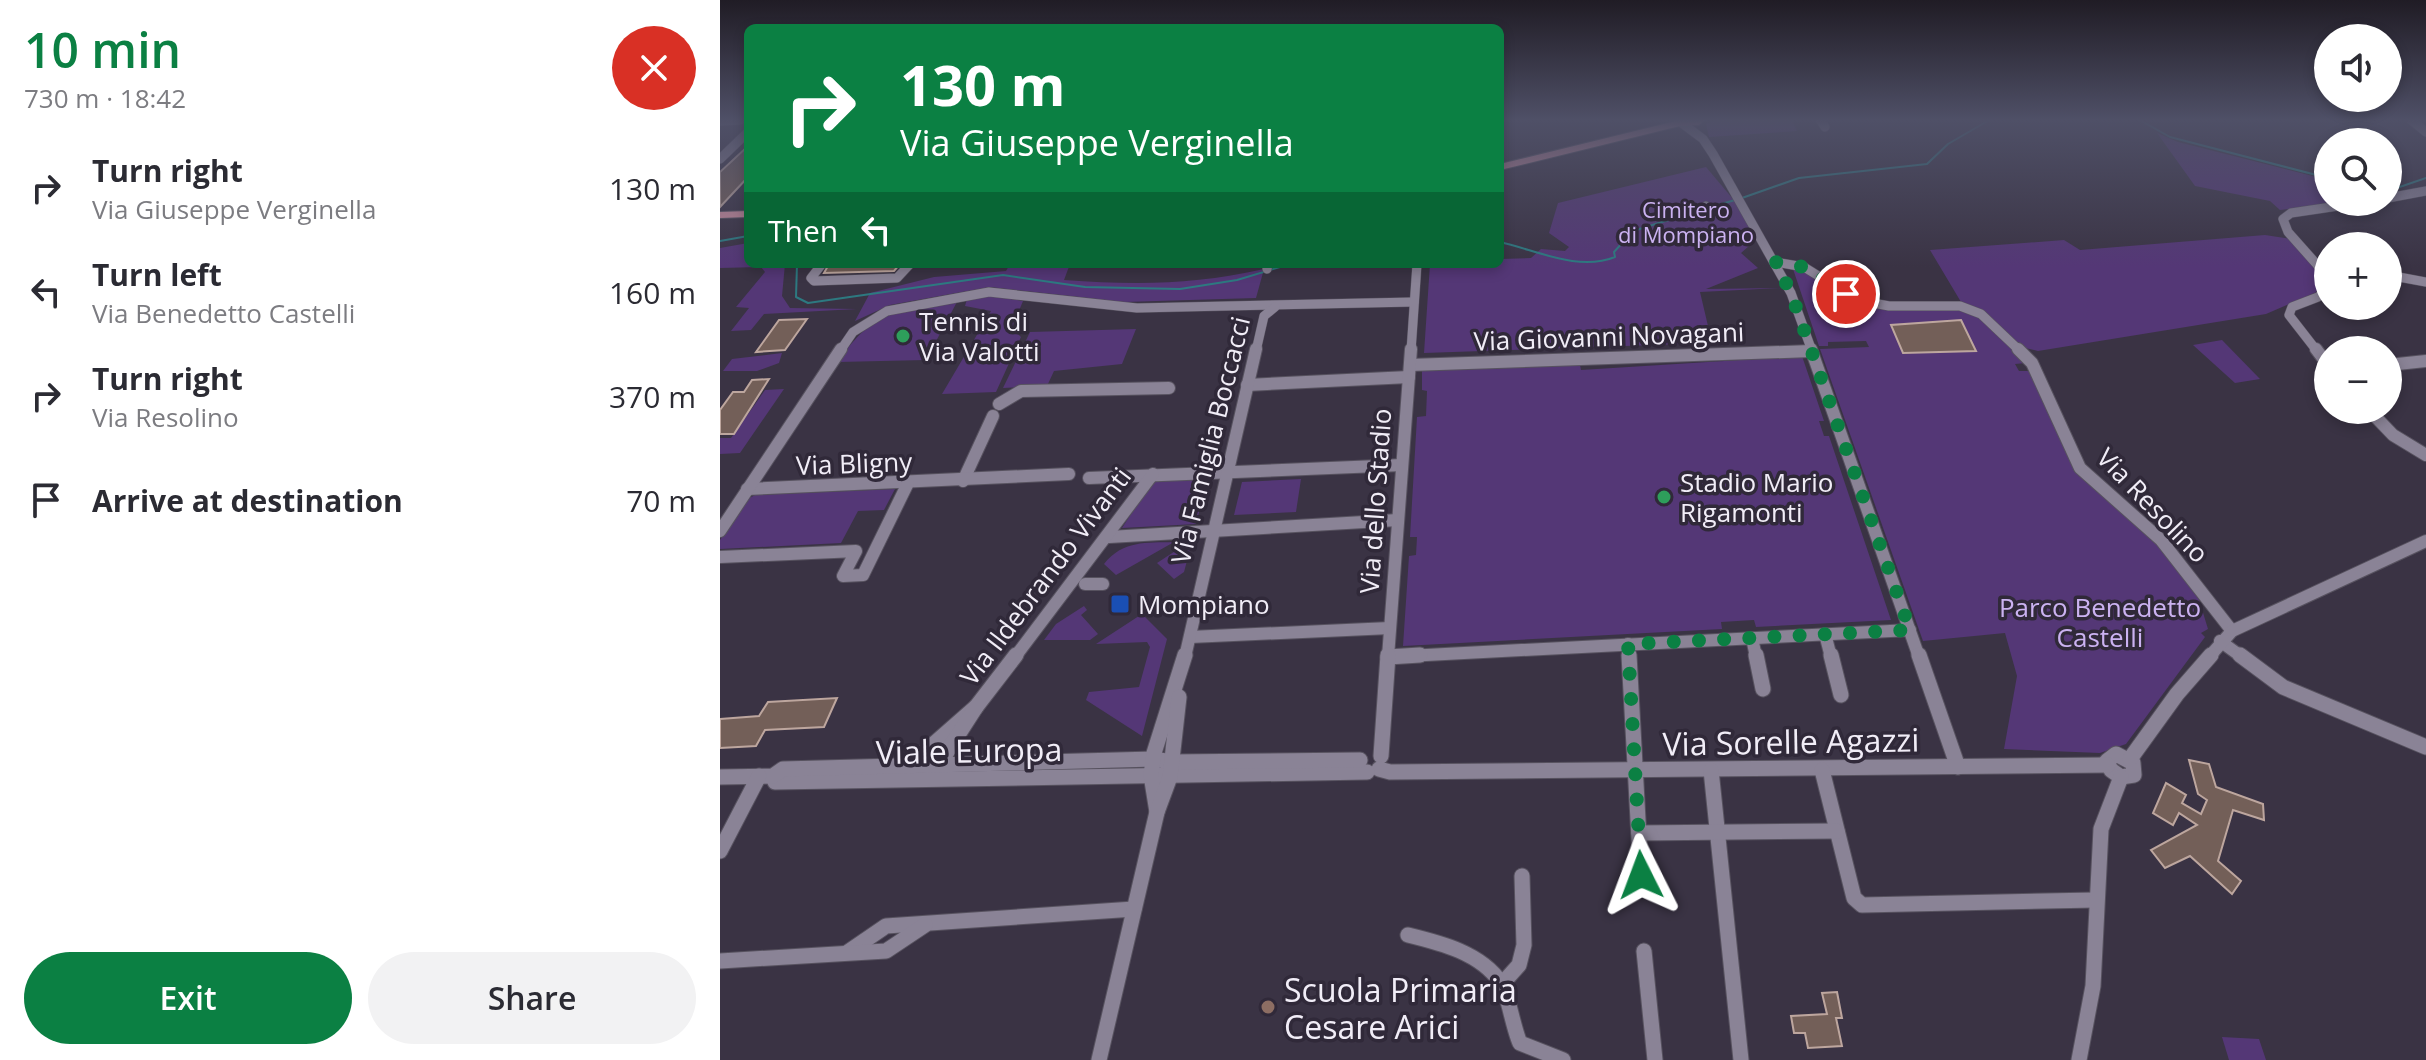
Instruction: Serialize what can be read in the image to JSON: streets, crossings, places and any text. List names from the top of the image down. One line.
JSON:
{"streets":{"street":["Via Giovanni Novagani","Via Famiglia Boccacci","Via Bligny","Via dello Stadio","Via Resolino","Via Ildebrando Vivanti","Via Sorelle Agazzi","Viale Europa"]},"crossings":[["Via Giovanni Novagani","Via Famiglia Boccacci"],["Via Giovanni Novagani","Via dello Stadio"],["Via Famiglia Boccacci","Via Sorelle Agazzi"],["Via Famiglia Boccacci","Viale Europa"],["Via dello Stadio","Via Sorelle Agazzi"],["Via Ildebrando Vivanti","Viale Europa"],["Via Sorelle Agazzi","Viale Europa"]],"parks":["Cimitero di Mompiano","Parco Benedetto Castelli"],"places":{"other":["Tennis di Via Valotti","Stadio Mario Rigamonti","Scuola Primaria Cesare Arici"],"transit":["Mompiano"]},"page":{"heading":["10 min","730 m · 18:42"],"map_buttons":["+","−"],"turn":["130 m","Via Giuseppe Verginella"],"list":[{"name":"Turn right","note":"Via Giuseppe Verginella","value":"130 m"},{"name":"Turn left","note":"Via Benedetto Castelli","value":"160 m"},{"name":"Turn right","note":"Via Resolino","value":"370 m"},{"name":"Arrive at destination","value":"70 m"}],"then":"Then","buttons":["Exit","Share"]}}
